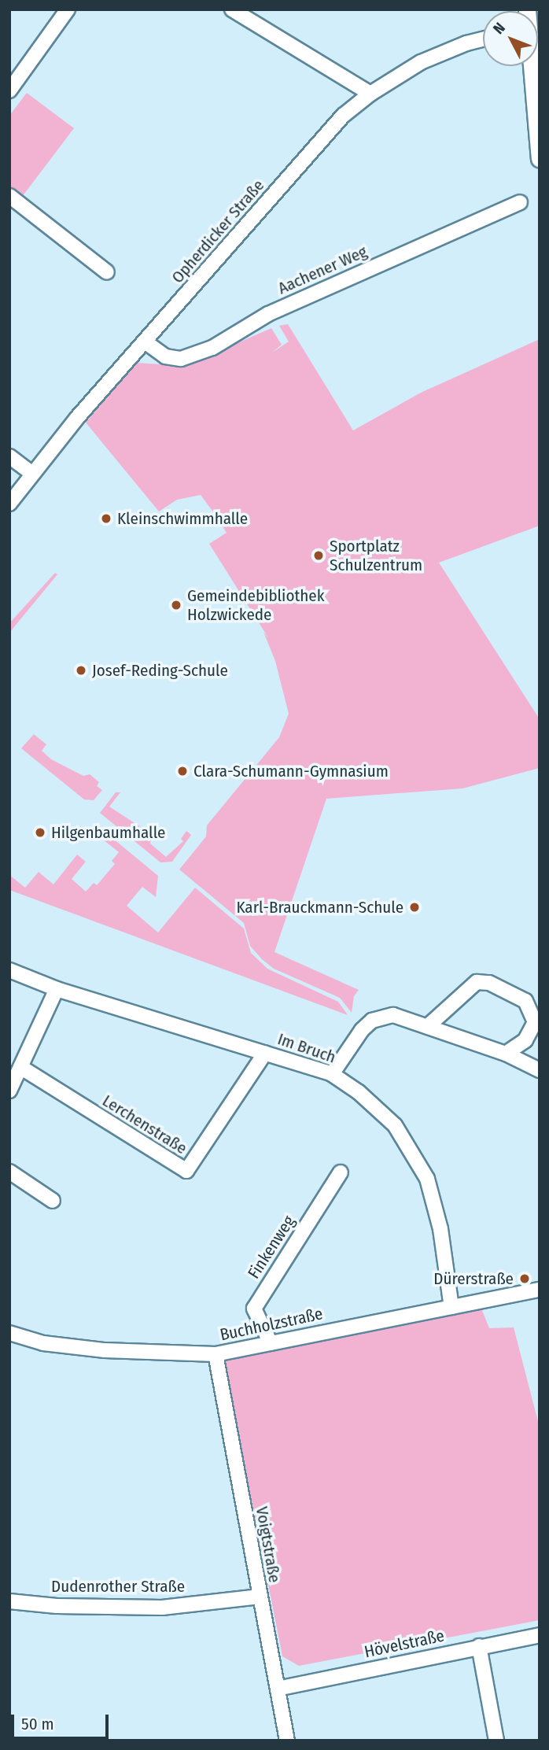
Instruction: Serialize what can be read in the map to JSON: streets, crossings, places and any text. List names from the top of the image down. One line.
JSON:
{"streets":{"street":["Opherdicker Straße","Aachener Weg","Im Bruch","Lerchenstraße","Finkenweg","Buchholzstraße","Voigtstraße","Dudenrother Straße","Hövelstraße"]},"crossings":[["Opherdicker Straße","Aachener Weg"],["Im Bruch","Lerchenstraße"],["Im Bruch","Buchholzstraße"],["Finkenweg","Buchholzstraße"],["Buchholzstraße","Voigtstraße"],["Voigtstraße","Dudenrother Straße"],["Voigtstraße","Hövelstraße"]],"places":["Kleinschwimmhalle","Sportplatz Schulzentrum","Gemeindebibliothek Holzwickede","Josef-Reding-Schule","Clara-Schumann-Gymnasium","Hilgenbaumhalle","Karl-Brauckmann-Schule","Dürerstraße"],"scale_bar":"50 m","north":"top left"}
